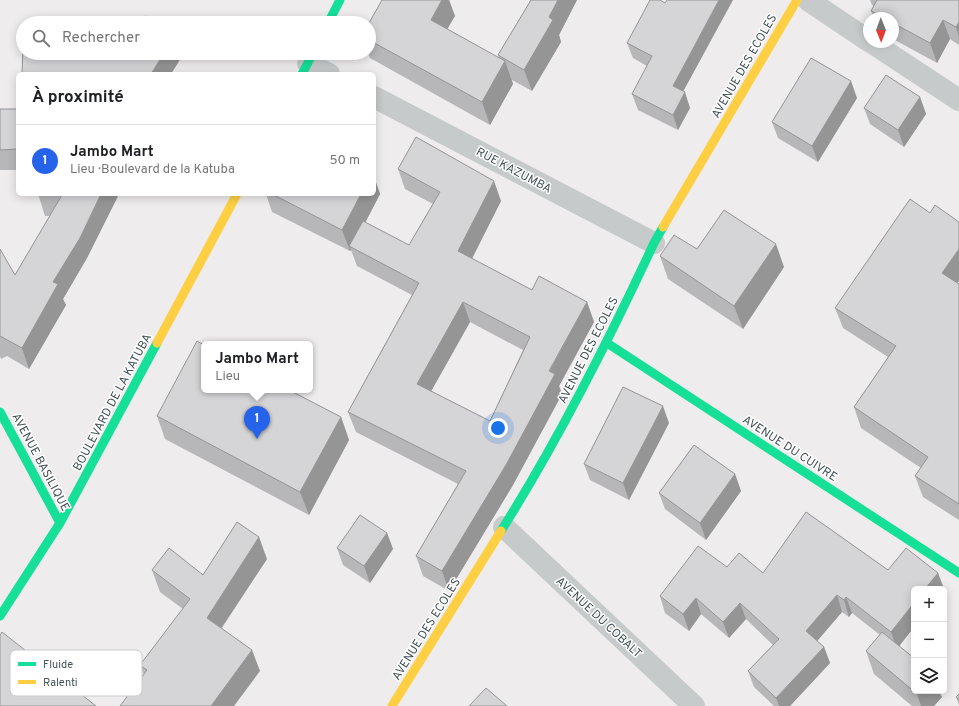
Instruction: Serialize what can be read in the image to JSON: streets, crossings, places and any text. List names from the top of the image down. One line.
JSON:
{"streets":{"street":["AVENUE DES ECOLES","RUE KAZUMBA","BOULEVARD DE LA KATUBA","AVENUE DU CUIVRE","AVENUE BASILIQUE","AVENUE DU COBALT"]},"crossings":[["AVENUE DES ECOLES","RUE KAZUMBA"],["AVENUE DES ECOLES","AVENUE DU CUIVRE"],["AVENUE DES ECOLES","AVENUE DU COBALT"],["BOULEVARD DE LA KATUBA","AVENUE BASILIQUE"]],"legend":["Fluide","Ralenti"],"north":"bottom","page":{"search":"Rechercher","heading":"À proximité","list":[{"mark":"1","name":"Jambo Mart","note":"Lieu · Boulevard de la Katuba","value":"50 m"}],"popup":["Jambo Mart","Lieu"],"pins":"1","map_buttons":["+","−"]}}
